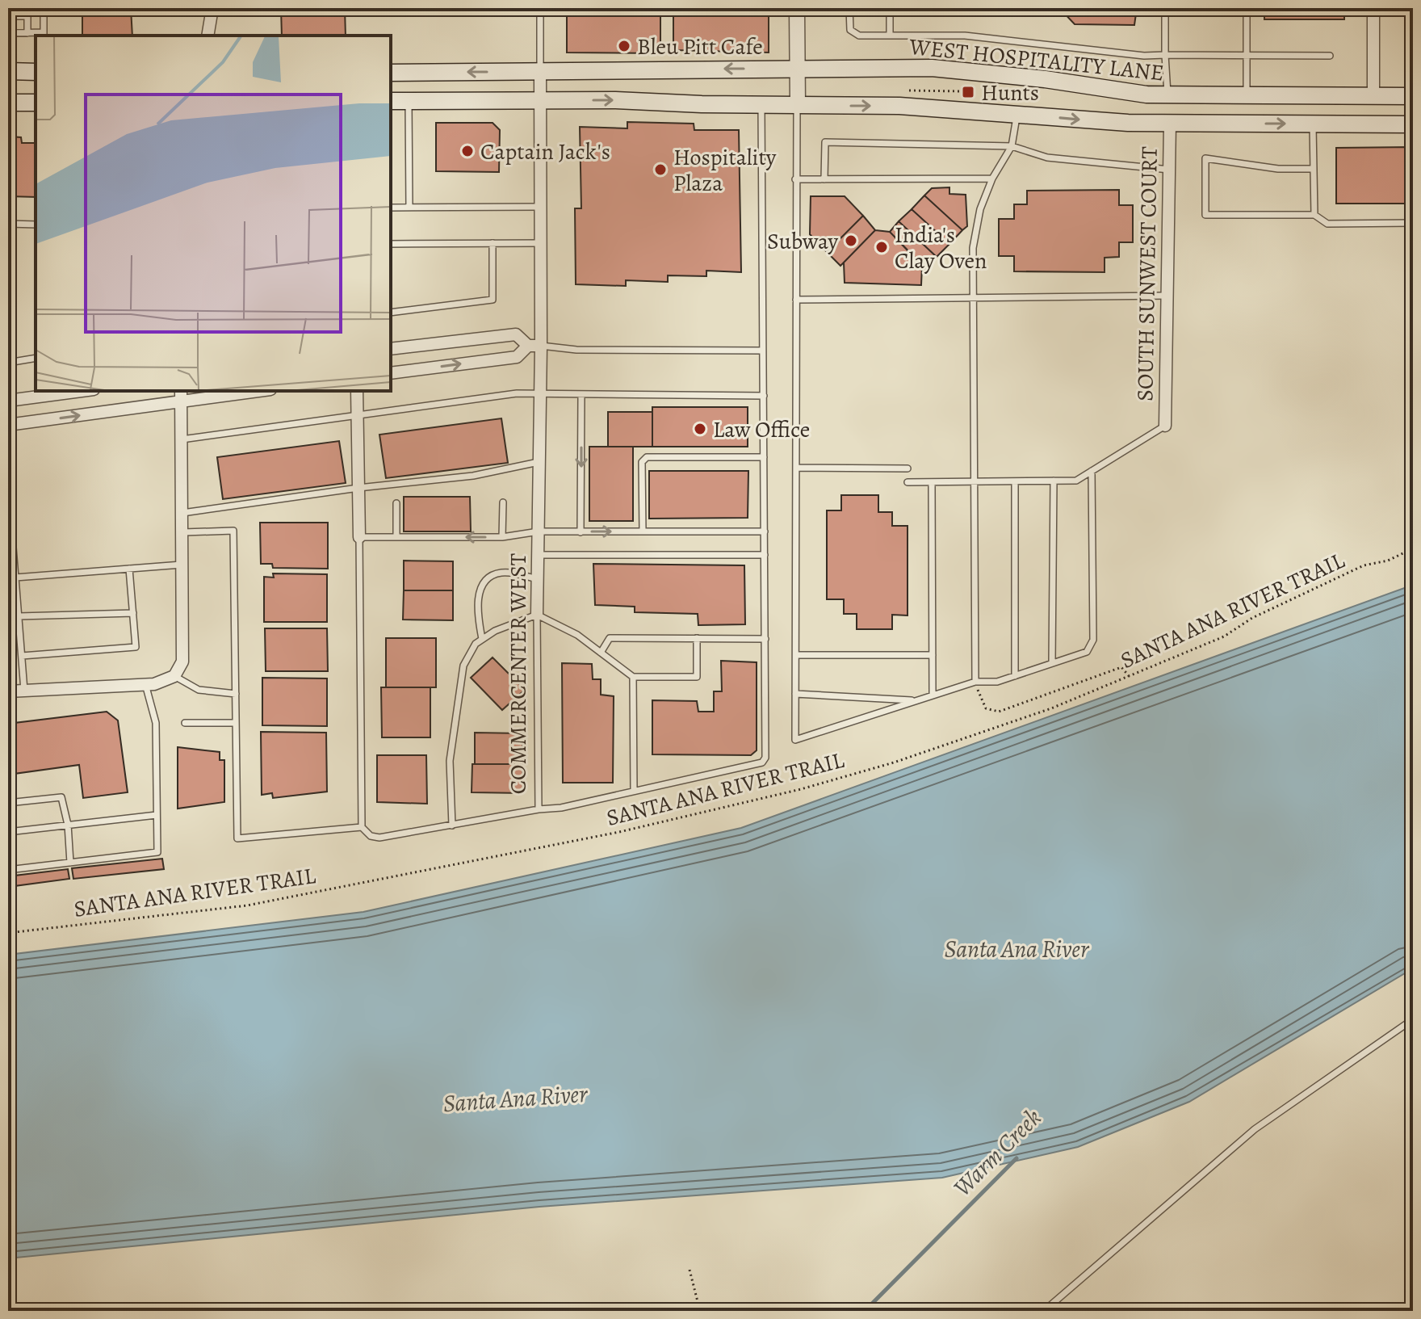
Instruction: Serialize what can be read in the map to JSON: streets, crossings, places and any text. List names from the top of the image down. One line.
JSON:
{"streets":{"main road":["WEST HOSPITALITY LANE"],"street":["SOUTH SUNWEST COURT","COMMERCENTER WEST"],"path":["SANTA ANA RIVER TRAIL"]},"crossings":[["WEST HOSPITALITY LANE","COMMERCENTER WEST"]],"water":["Santa Ana River","Warm Creek"],"places":{"other":["Bleu Pitt Cafe","Captain Jack's","Hospitality Plaza","Subway","India's Clay Oven","Law Office"],"transit":["Hunts"]}}
